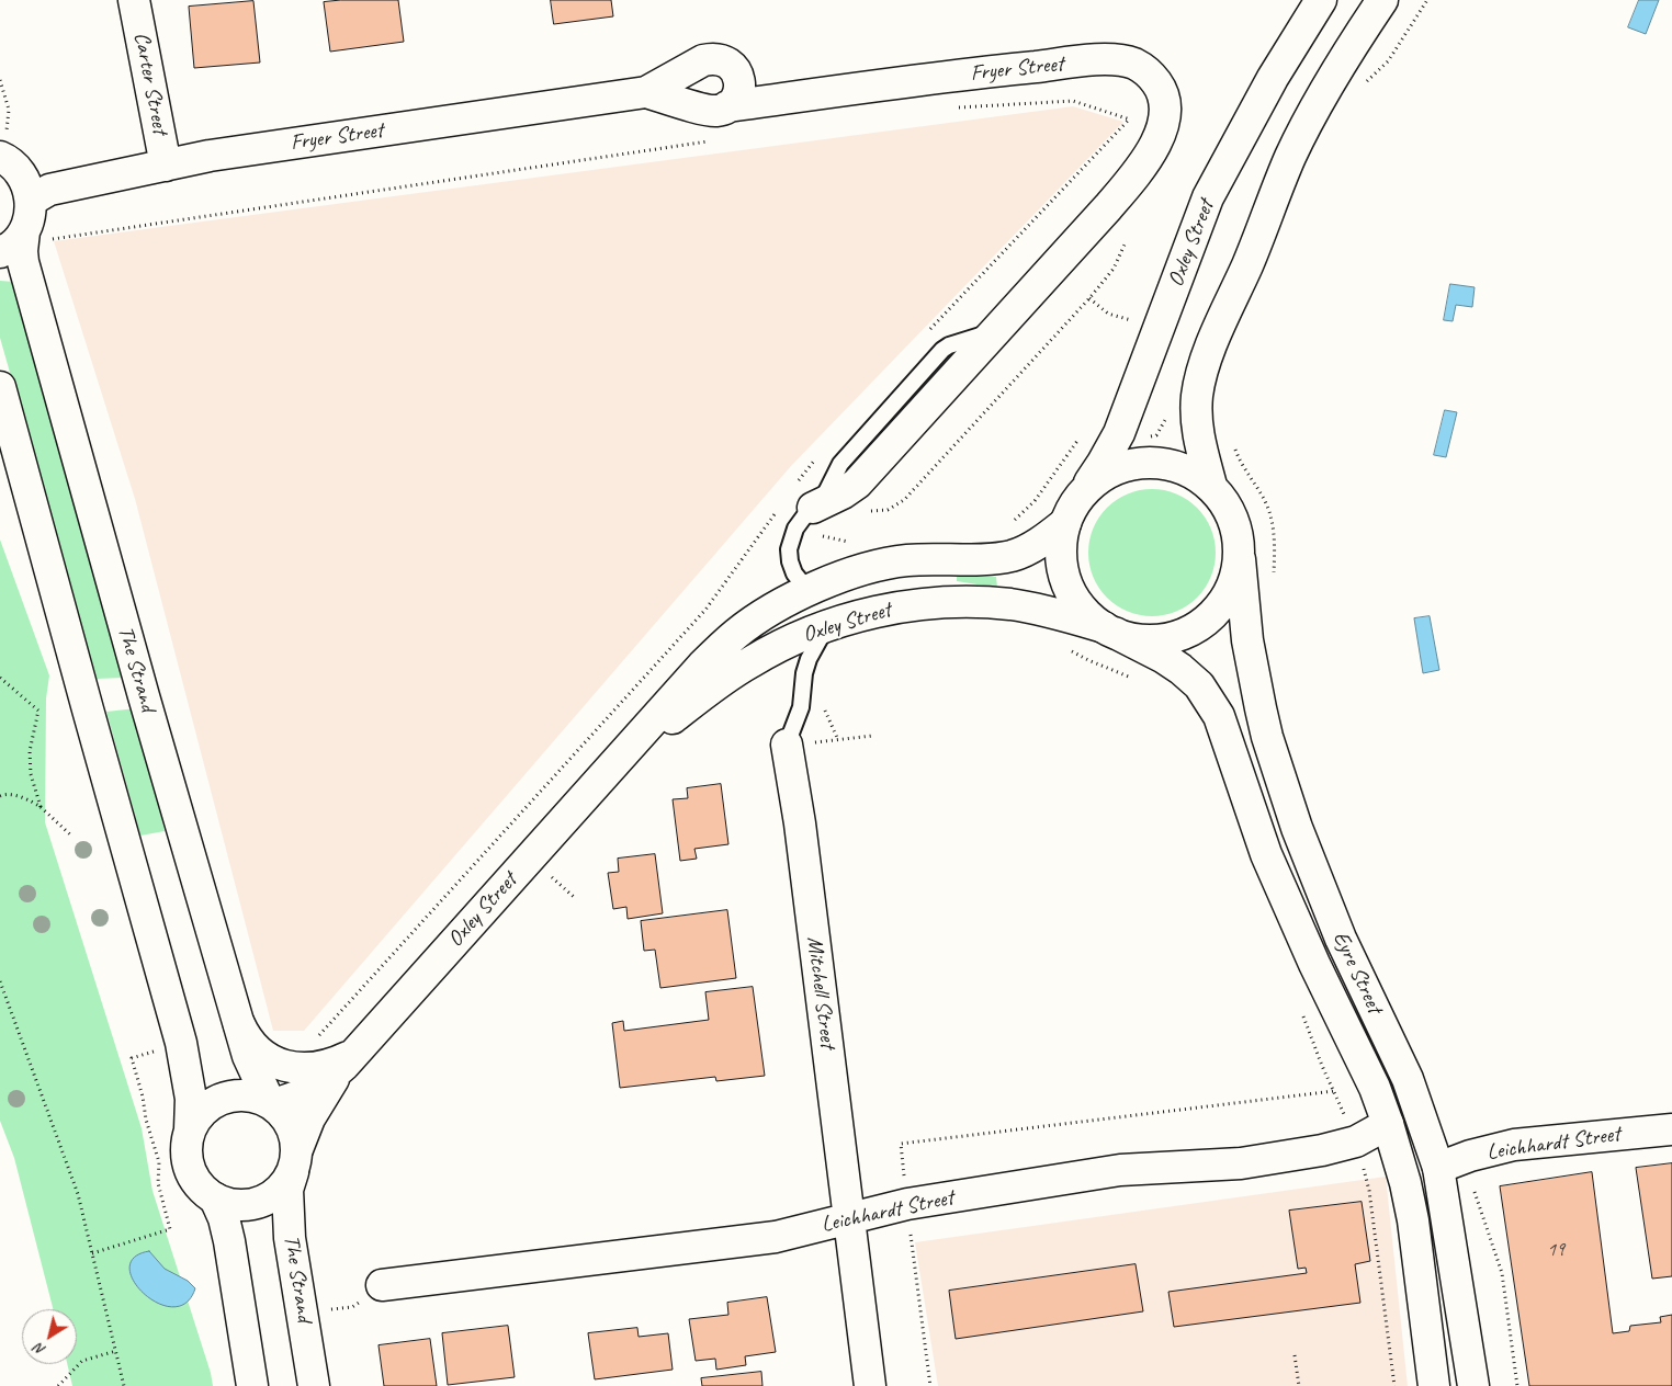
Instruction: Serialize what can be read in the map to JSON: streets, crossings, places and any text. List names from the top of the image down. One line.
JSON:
{"streets":{"street":["Fryer Street","Carter Street","Oxley Street","The Strand","Eyre Street","Mitchell Street","Leichhardt Street"]},"crossings":[["Fryer Street","Carter Street"],["Fryer Street","The Strand"],["Oxley Street","The Strand"],["Oxley Street","Eyre Street"],["Oxley Street","Mitchell Street"],["Eyre Street","Leichhardt Street"],["Mitchell Street","Leichhardt Street"]],"house_numbers":["19"],"north":"bottom left"}
